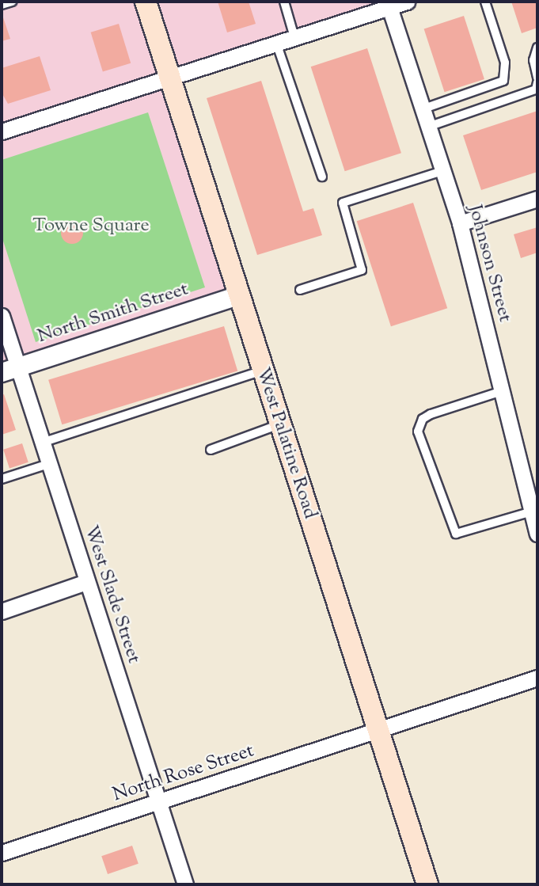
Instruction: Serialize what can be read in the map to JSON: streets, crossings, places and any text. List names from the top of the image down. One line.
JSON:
{"streets":{"main road":["West Palatine Road"],"street":["Johnson Street","North Smith Street","West Slade Street","North Rose Street"]},"crossings":[["North Smith Street","West Palatine Road"],["North Smith Street","West Slade Street"],["West Palatine Road","North Rose Street"],["West Slade Street","North Rose Street"]],"parks":["Towne Square"]}
